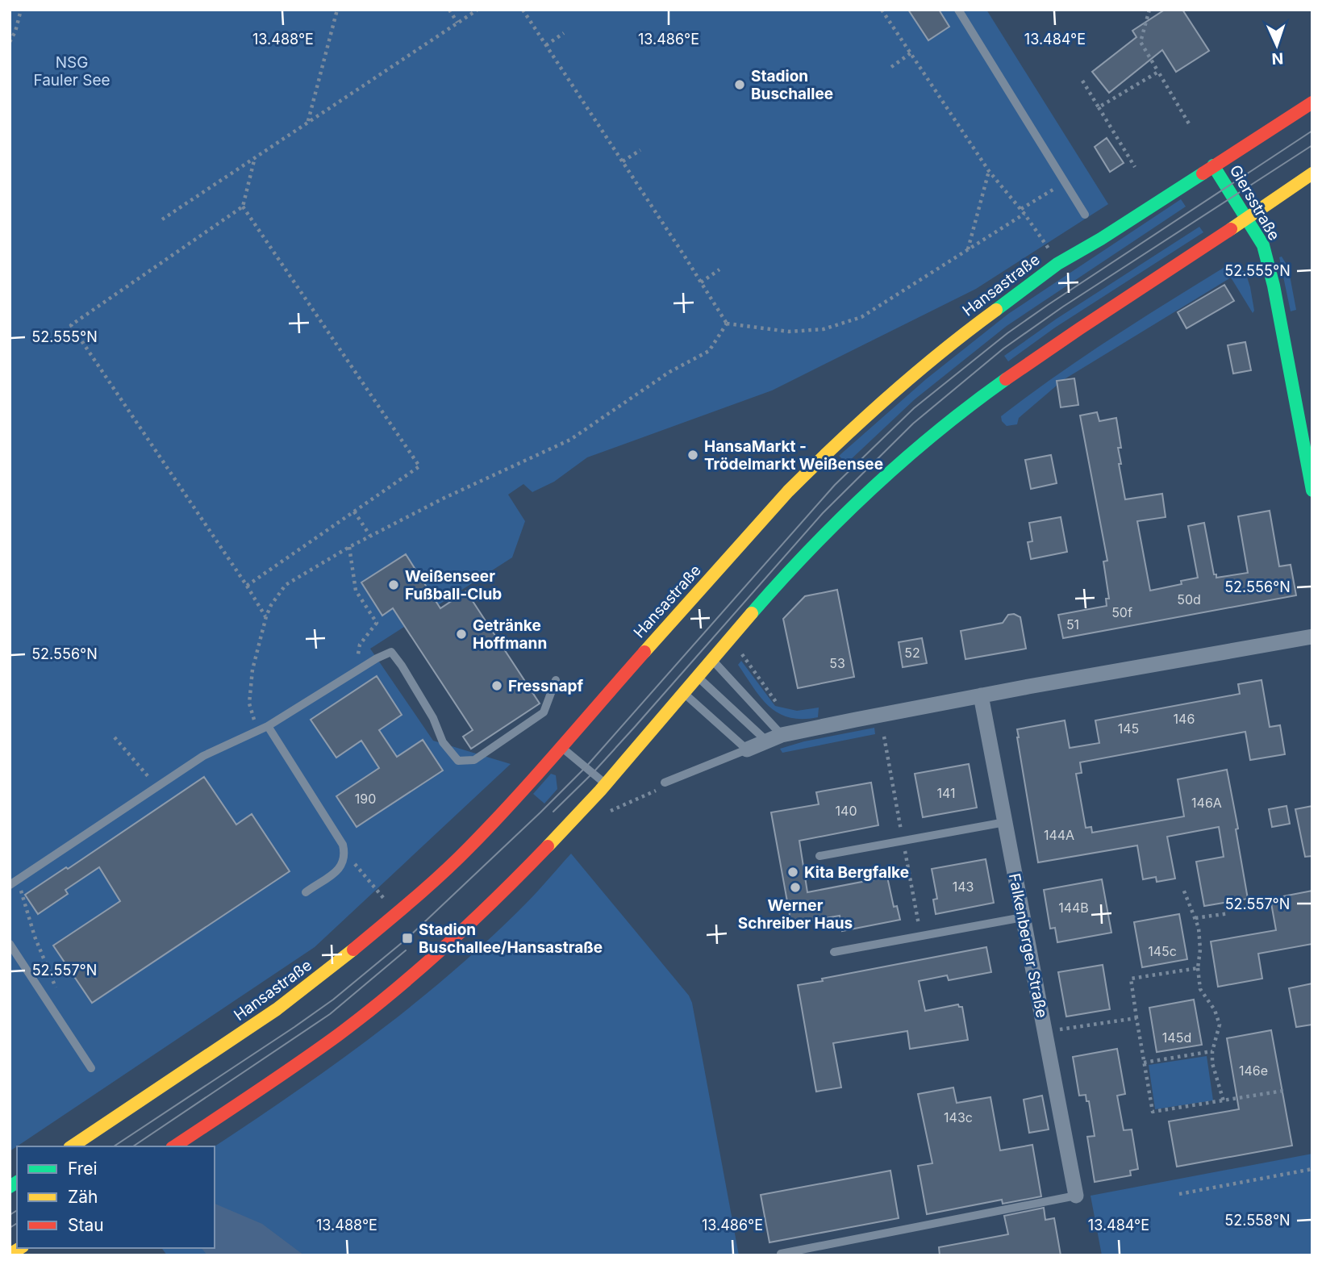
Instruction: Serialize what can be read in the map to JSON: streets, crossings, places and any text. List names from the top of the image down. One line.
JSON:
{"streets":{"main road":["Giersstraße","Hansastraße"],"street":["Falkenberger Straße"]},"crossings":[["Giersstraße","Hansastraße"]],"parks":["NSG Fauler See"],"places":{"other":["Stadion Buschallee","HansaMarkt - Trödelmarkt Weißensee","Weißenseer Fußball-Club","Getränke Hoffmann","Fressnapf","Kita Bergfalke","Werner Schreiber Haus"],"transit":["Stadion Buschallee/Hansastraße"]},"house_numbers":["50d","50f","51","52","53","146","145","141","190","146A","140","144A","143","144B","145c","145d","146e","143c"],"legend":["Frei","Zäh","Stau"],"north":"bottom","coordinates":["13.488°E","13.486°E","13.484°E","52.555°N","52.556°N","52.557°N","52.558°N"]}
